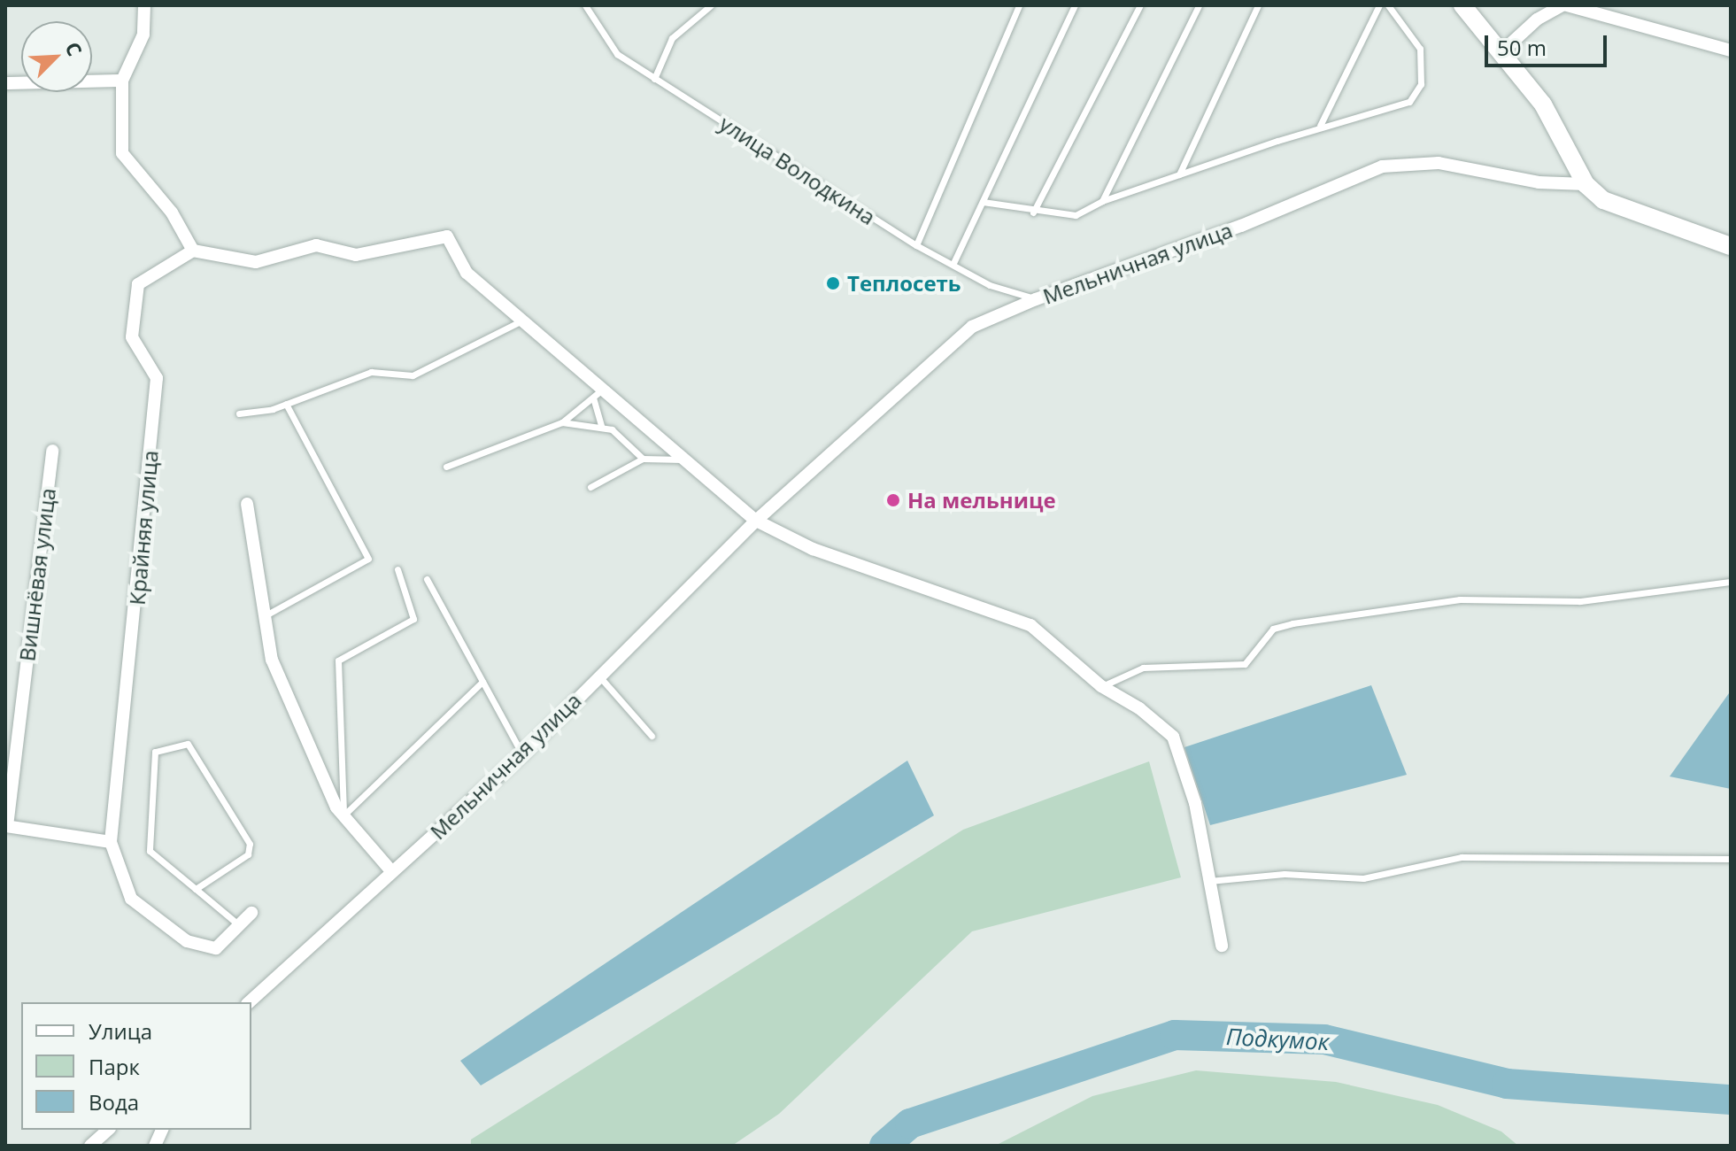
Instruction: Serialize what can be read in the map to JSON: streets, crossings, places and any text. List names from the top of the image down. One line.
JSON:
{"streets":{"street":["Мельничная улица","Крайняя улица","Вишнёвая улица"],"lane":["улица Володкина"]},"crossings":[["улица Володкина","Мельничная улица"]],"water":["Подкумок"],"places":["Теплосеть","На мельнице"],"legend":["Улица","Парк","Вода"],"scale_bar":"50 m","north":"top right"}
